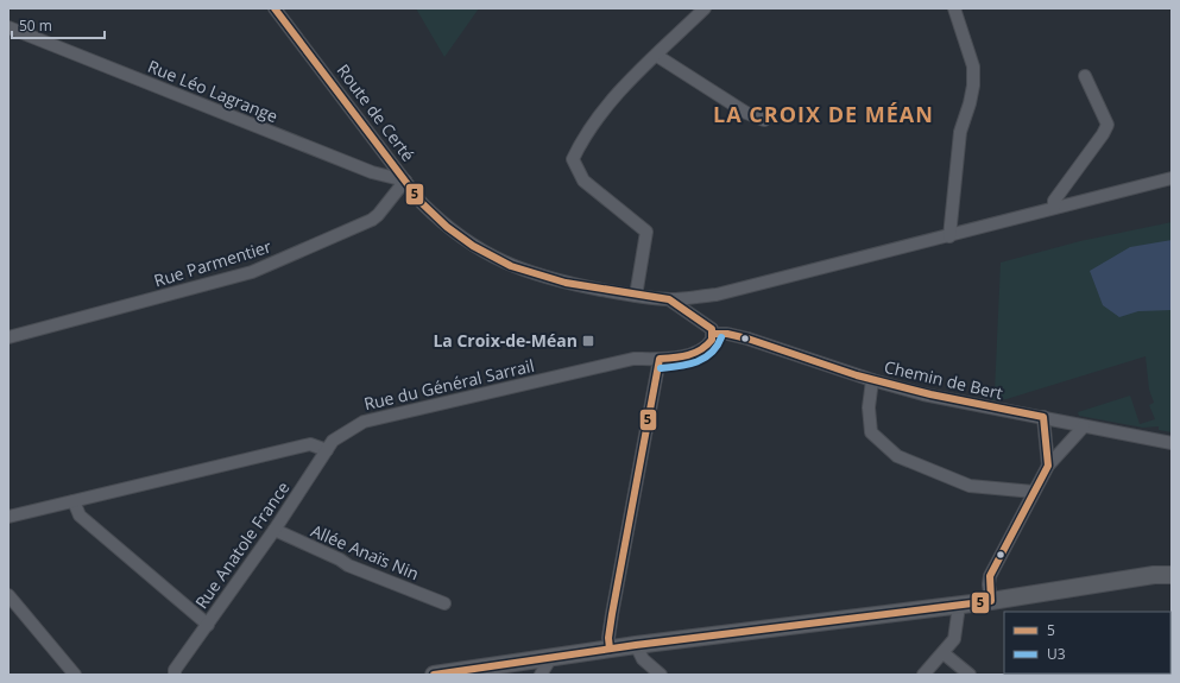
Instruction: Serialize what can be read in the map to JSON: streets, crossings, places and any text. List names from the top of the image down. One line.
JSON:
{"streets":{"street":["Rue Léo Lagrange","Route de Certé","Rue Parmentier","Chemin de Bert","Rue du Général Sarrail","Rue Anatole France","Allée Anaïs Nin"]},"crossings":[["Rue Léo Lagrange","Route de Certé"],["Rue Léo Lagrange","Rue Parmentier"],["Route de Certé","Rue Parmentier"],["Chemin de Bert","Rue du Général Sarrail"],["Rue du Général Sarrail","Rue Anatole France"],["Rue Anatole France","Allée Anaïs Nin"]],"districts":["LA CROIX DE MÉAN"],"places":{"transit":["La Croix-de-Méan"]},"lines":["transit line 5","transit line U3"],"legend":["5","U3"],"scale_bar":"50 m"}
